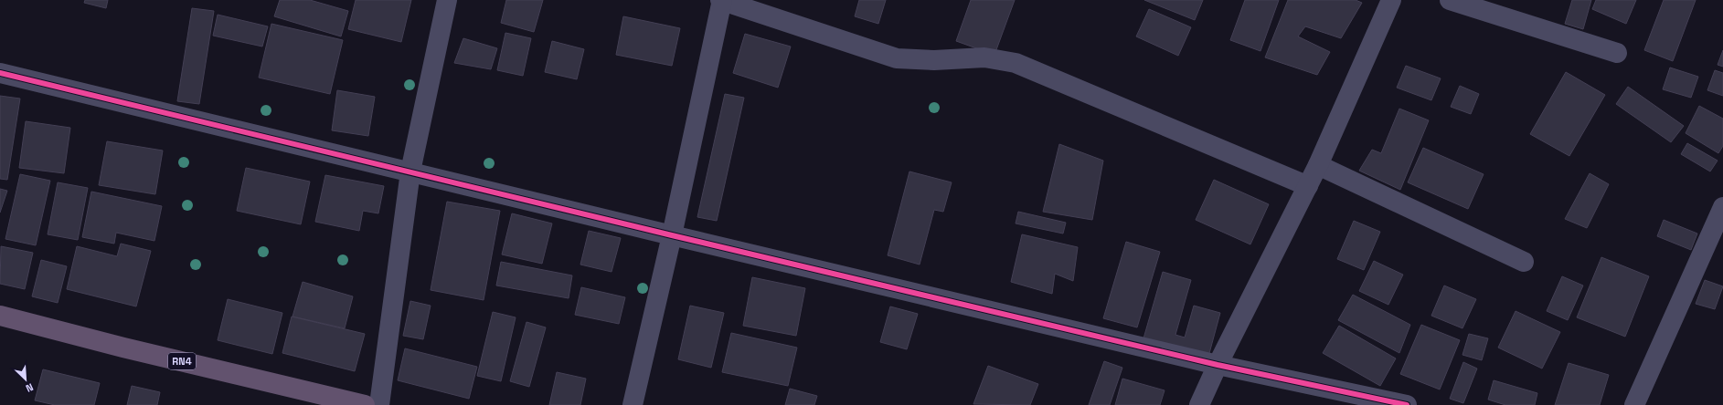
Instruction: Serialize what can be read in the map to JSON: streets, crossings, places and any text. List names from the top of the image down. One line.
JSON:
{"streets":{"highway":["RN4"]},"north":"bottom right"}
